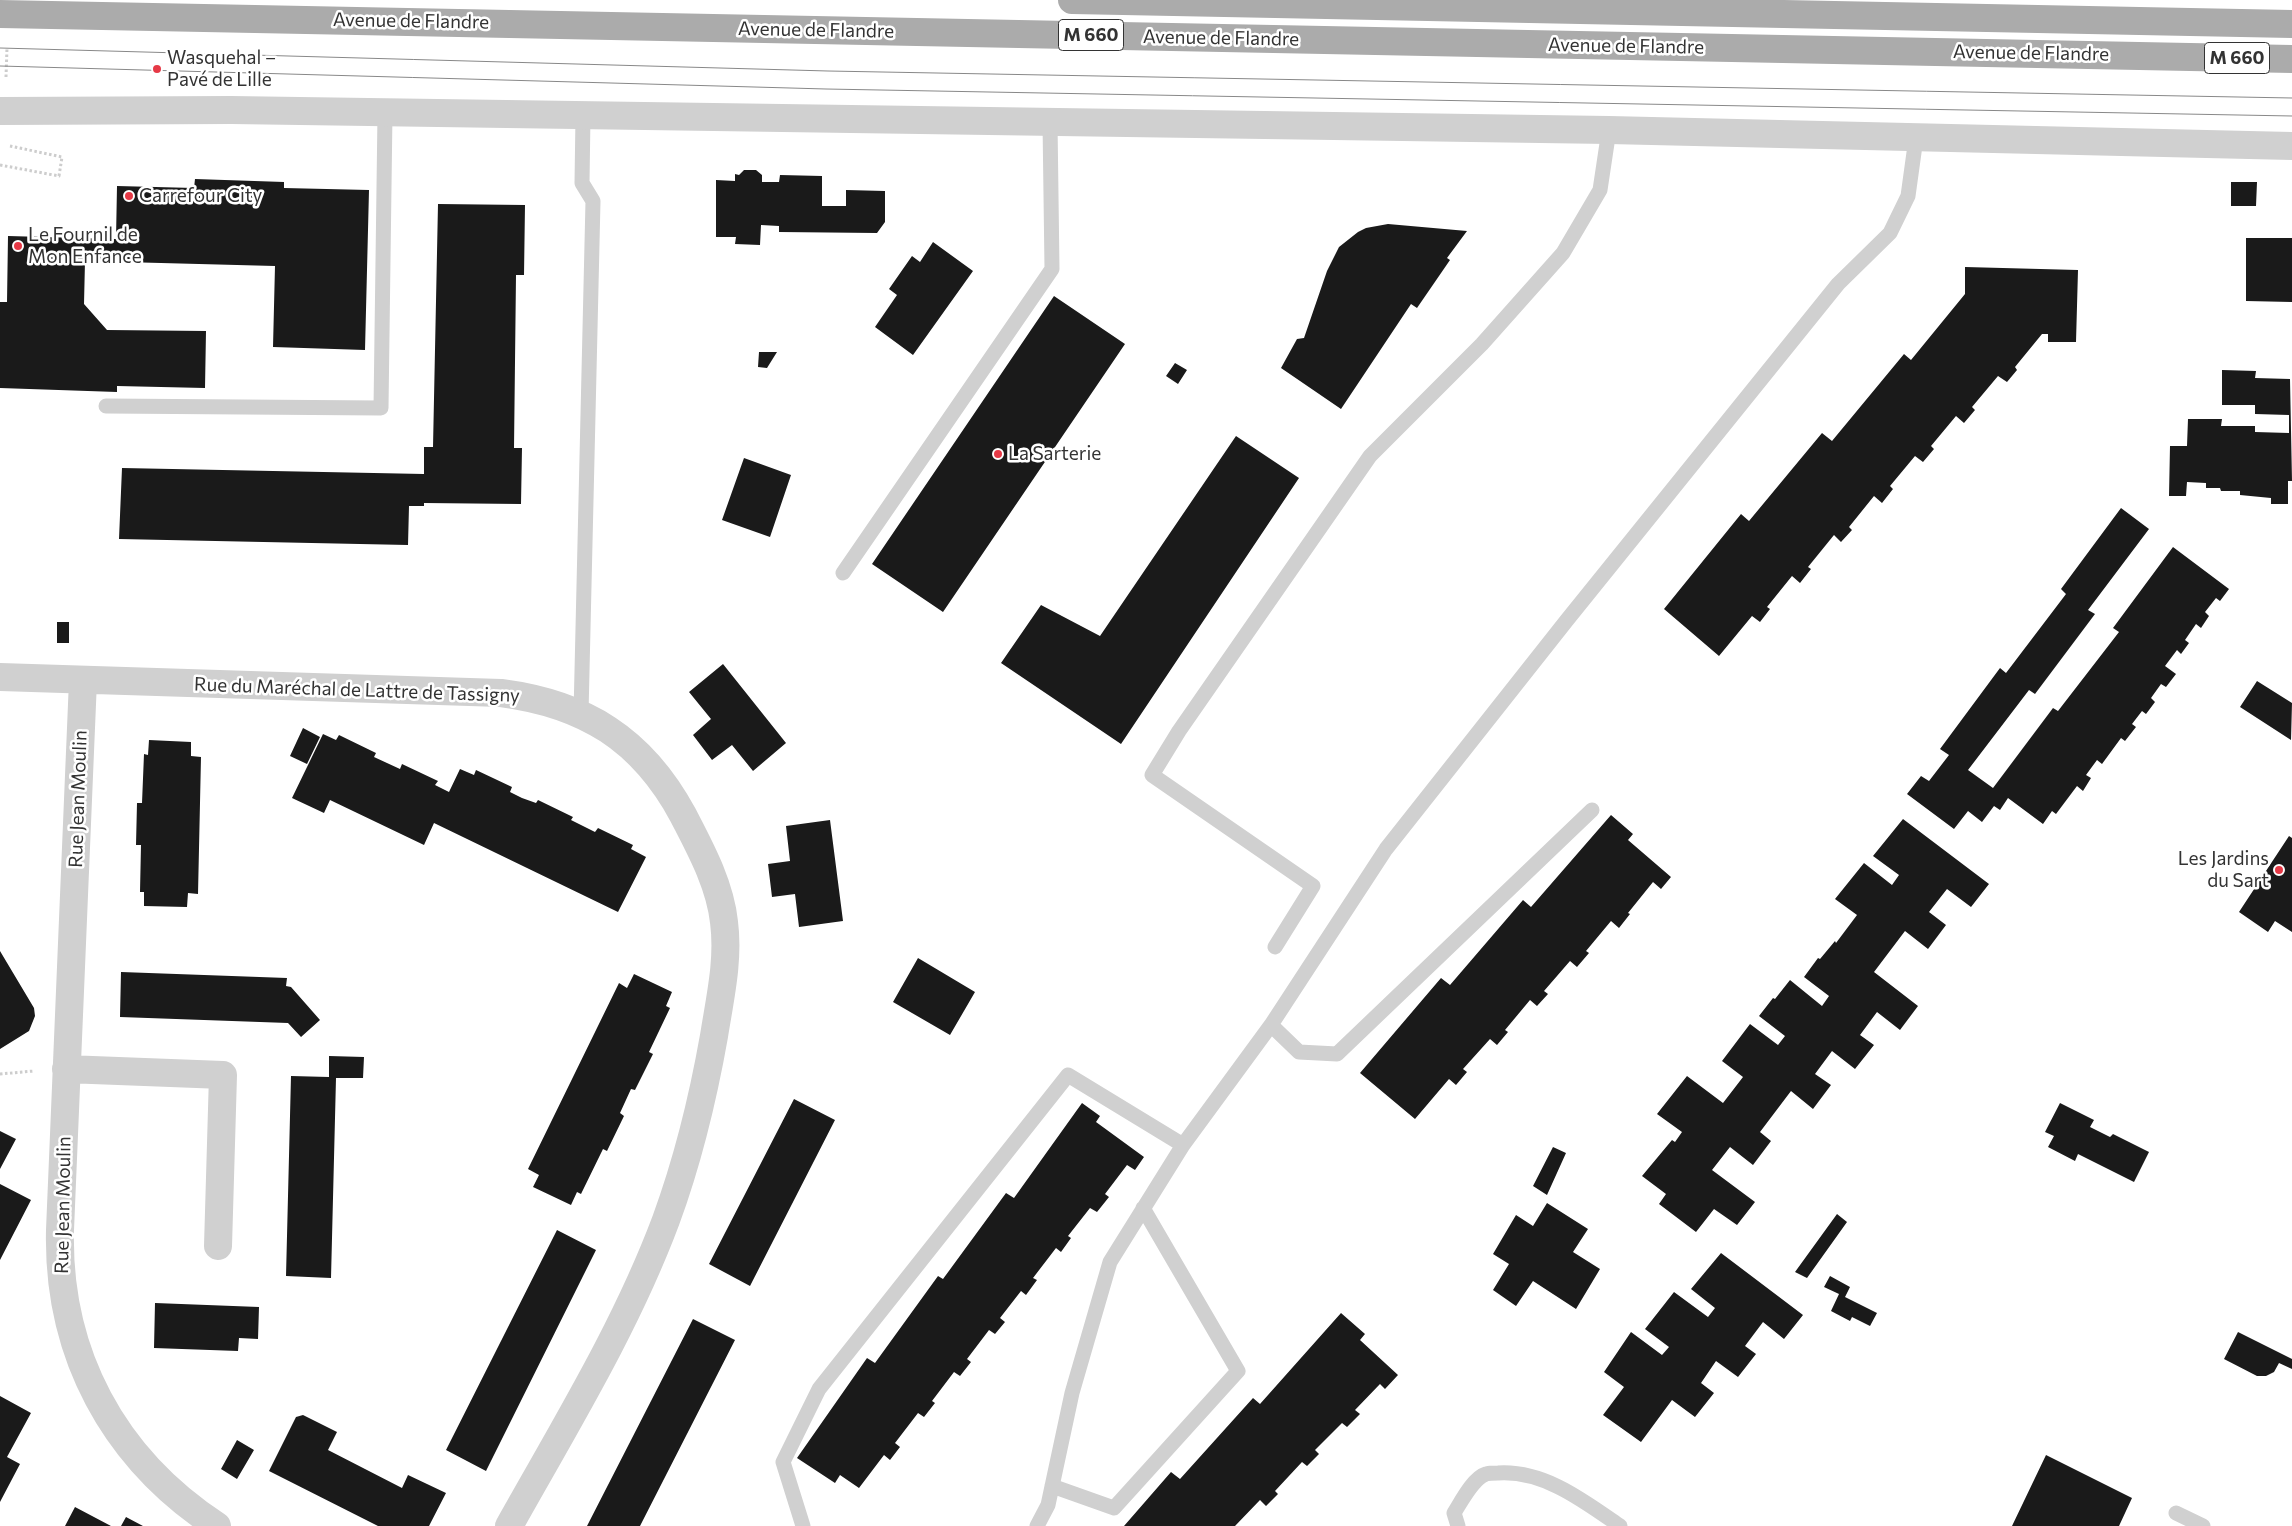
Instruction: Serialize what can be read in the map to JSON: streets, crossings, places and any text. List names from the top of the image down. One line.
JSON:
{"streets":{"main road":["Avenue de Flandre","M 660"],"street":["Rue du Maréchal de Lattre de Tassigny","Rue Jean Moulin"]},"crossings":[["Rue du Maréchal de Lattre de Tassigny","Rue Jean Moulin"]],"places":["Wasquehal – Pavé de Lille","Carrefour City","Le Fournil de Mon Enfance","La Sarterie","Les Jardins du Sart"]}
